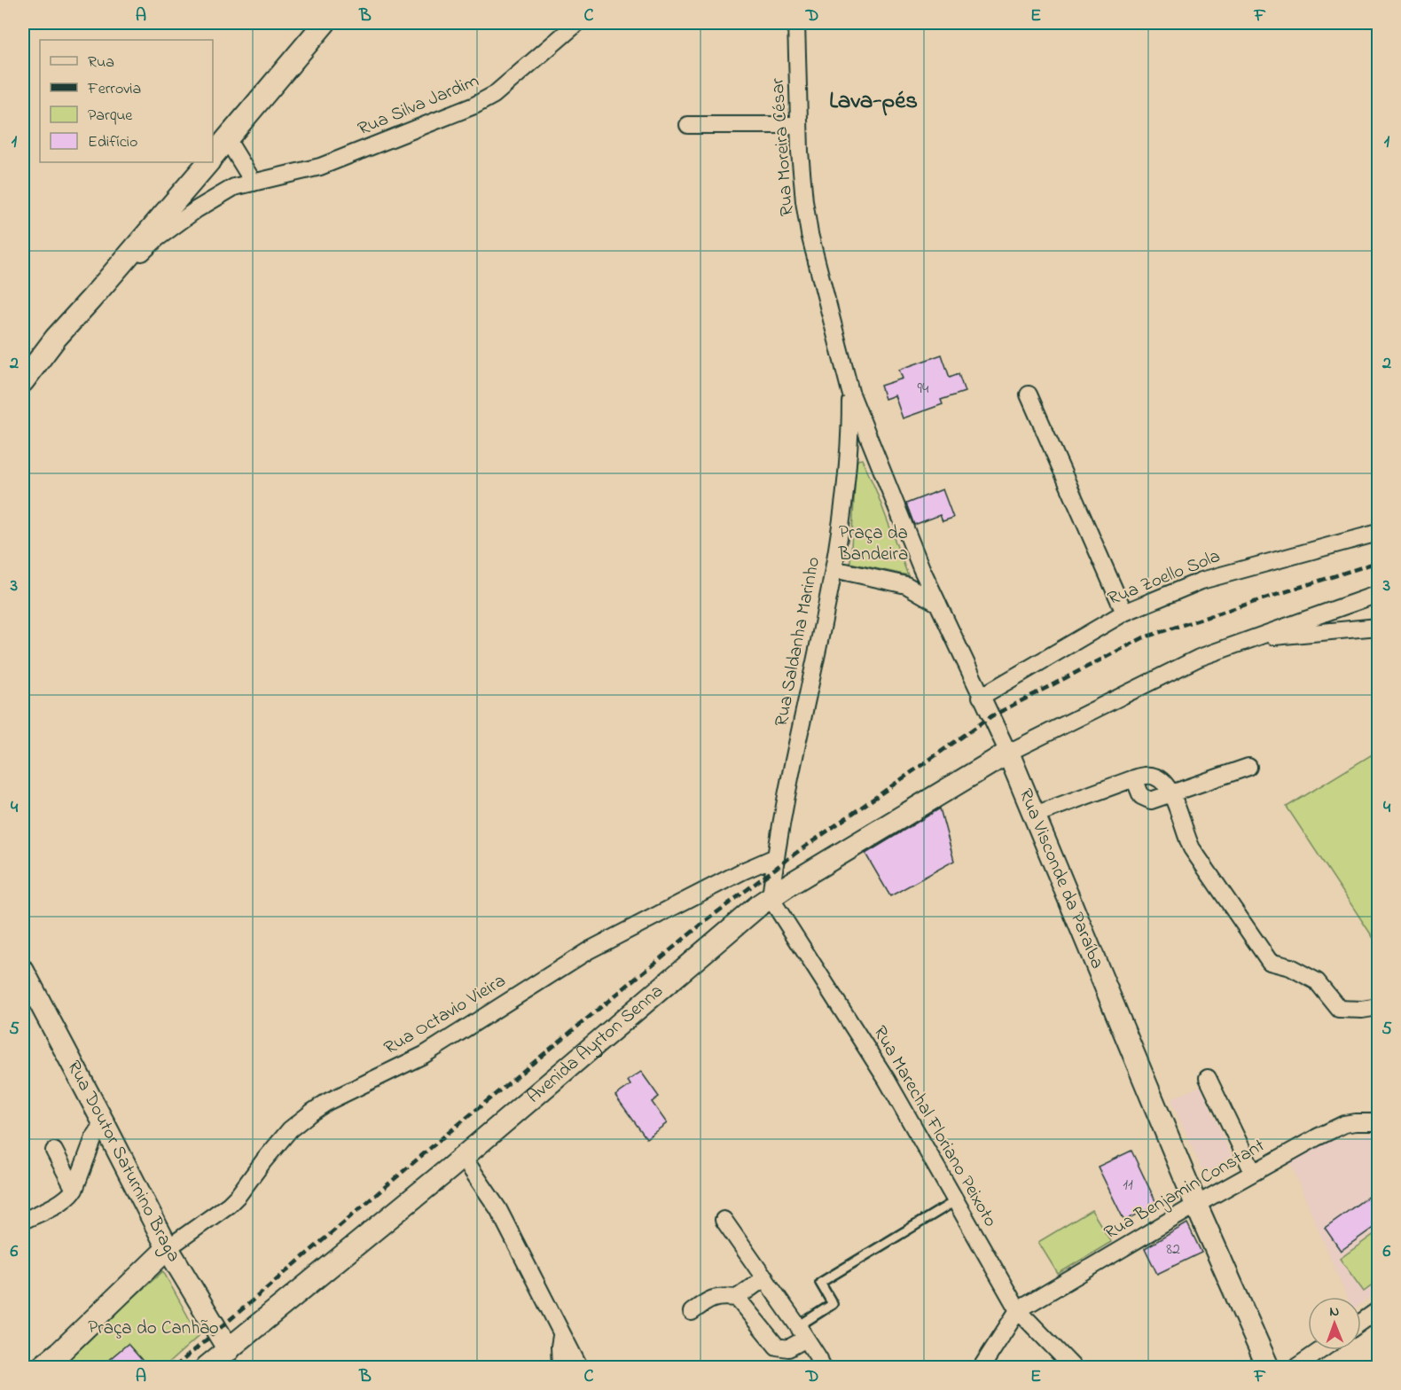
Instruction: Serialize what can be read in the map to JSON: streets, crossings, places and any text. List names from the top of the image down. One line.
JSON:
{"streets":{"main road":["Rua Visconde da Paraíba","Avenida Ayrton Senna","Rua Doutor Saturnino Braga"],"street":["Rua Silva Jardim","Rua Moreira César","Rua Zoello Sola","Rua Saldanha Marinho","Rua Octavio Vieira","Rua Marechal Floriano Peixoto","Rua Benjamin Constant"]},"crossings":[["Rua Moreira César","Rua Saldanha Marinho"],["Rua Moreira César","Rua Visconde da Paraíba"],["Rua Zoello Sola","Rua Visconde da Paraíba"],["Rua Saldanha Marinho","Rua Visconde da Paraíba"],["Rua Saldanha Marinho","Rua Octavio Vieira"],["Rua Saldanha Marinho","Avenida Ayrton Senna"],["Rua Saldanha Marinho","Rua Marechal Floriano Peixoto"],["Rua Visconde da Paraíba","Avenida Ayrton Senna"],["Rua Visconde da Paraíba","Rua Benjamin Constant"],["Rua Octavio Vieira","Rua Doutor Saturnino Braga"],["Avenida Ayrton Senna","Rua Marechal Floriano Peixoto"],["Avenida Ayrton Senna","Rua Doutor Saturnino Braga"],["Rua Marechal Floriano Peixoto","Rua Benjamin Constant"]],"districts":["Lava-pés"],"parks":["Praça da Bandeira","Praça do Canhão"],"house_numbers":["94","11","82"],"legend":["Rua","Ferrovia","Parque","Edifício"],"north":"top","grid":{"columns":["A","B","C","D","E","F"],"rows":["1","2","3","4","5","6"]}}
